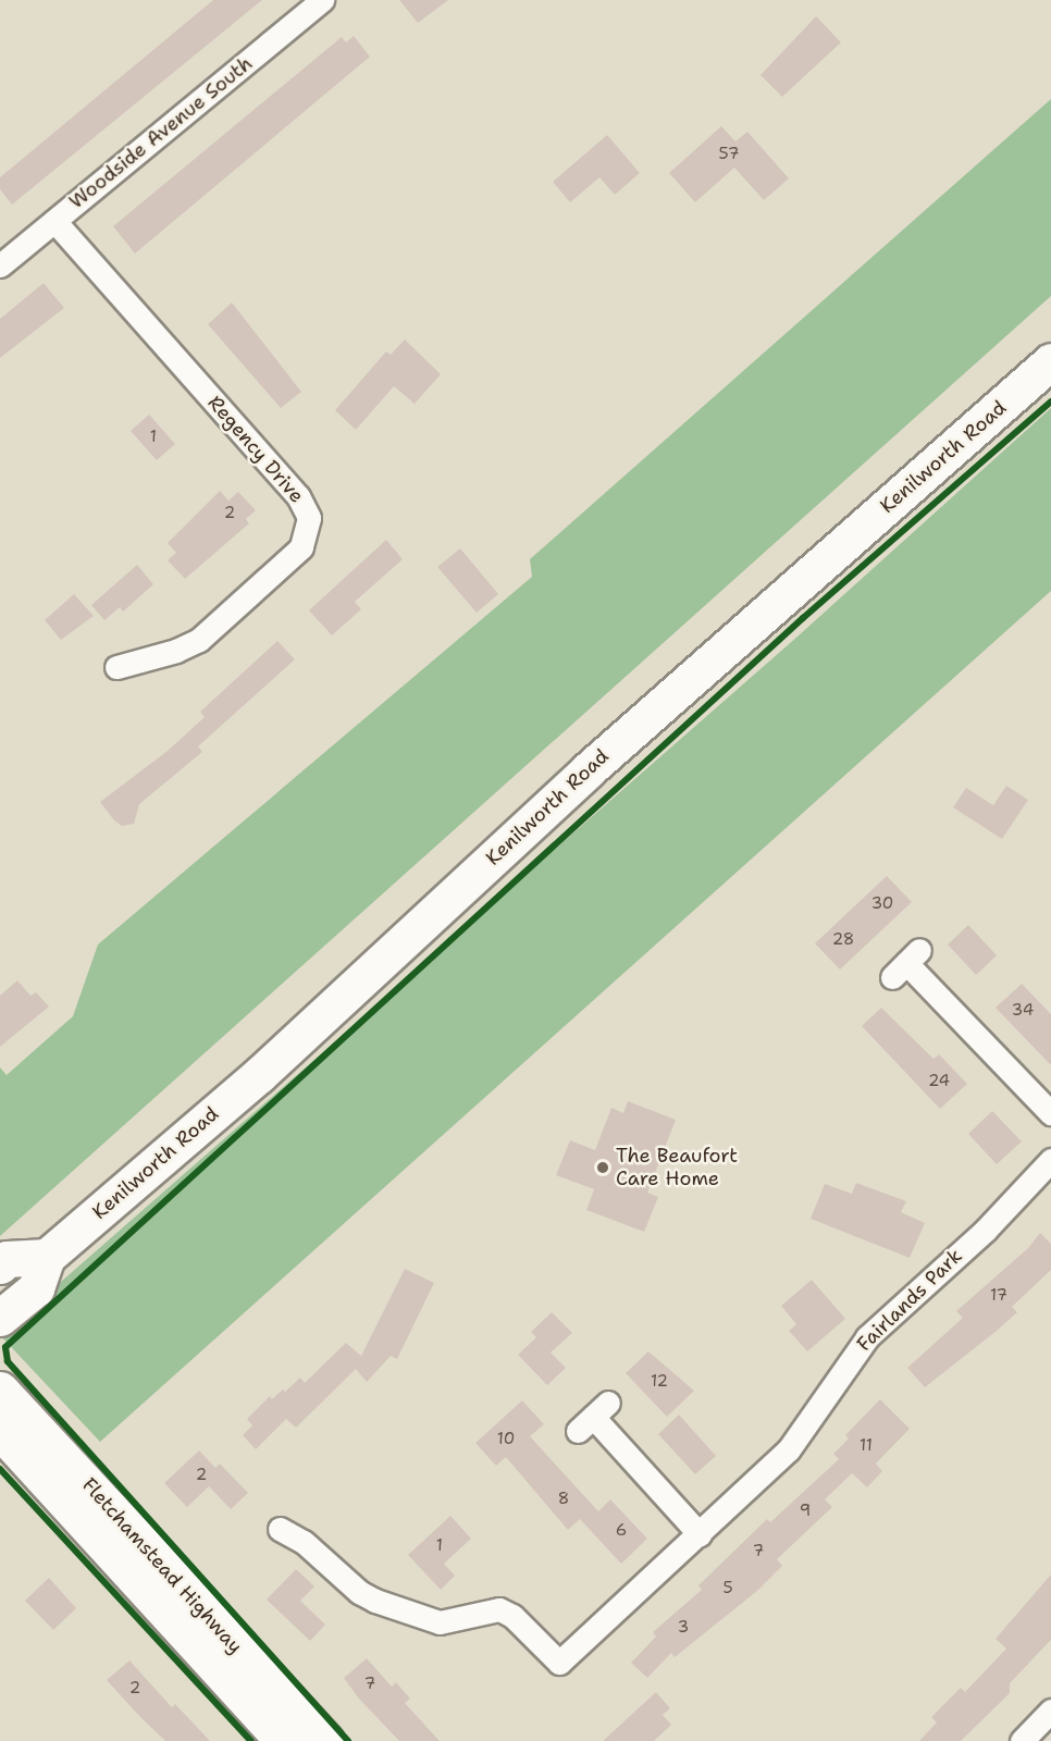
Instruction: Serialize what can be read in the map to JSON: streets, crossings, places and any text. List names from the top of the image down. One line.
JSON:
{"streets":{"main road":["Kenilworth Road","Fletchamstead Highway"],"street":["Woodside Avenue South","Regency Drive","Fairlands Park"]},"crossings":[["Woodside Avenue South","Regency Drive"]],"places":["The Beaufort Care Home"],"house_numbers":["57","1","2","30","28","34","24","17","12","10","11","2","8","9","6","1","7","5","3","7","2"]}
